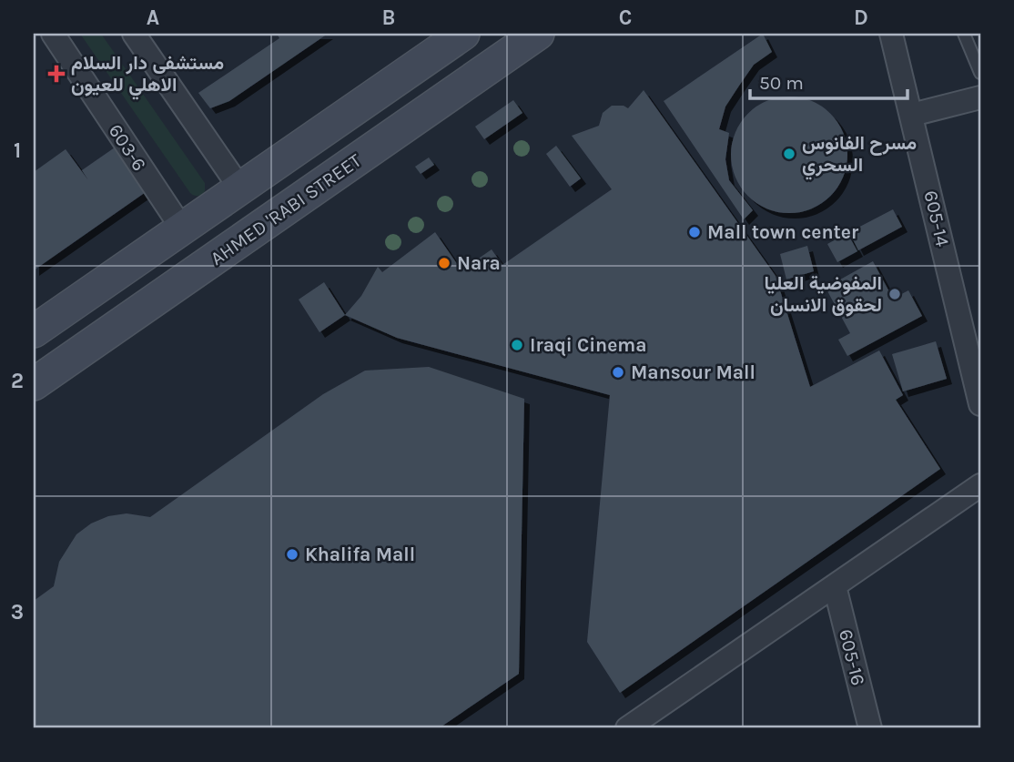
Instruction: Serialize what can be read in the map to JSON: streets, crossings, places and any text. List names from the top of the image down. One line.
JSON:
{"streets":{"main road":["AHMED 'RABI STREET"],"street":["603-6","605-14","605-16"]},"places":{"health":["مستشفى دار السلام الاهلي للعيون"],"other":["مسرح الفانوس السحري","Mall town center","Nara","المفوضية العليا لحقوق الانسان","Iraqi Cinema","Mansour Mall","Khalifa Mall"]},"scale_bar":"50 m","grid":{"columns":["A","B","C","D"],"rows":["1","2","3"]}}
